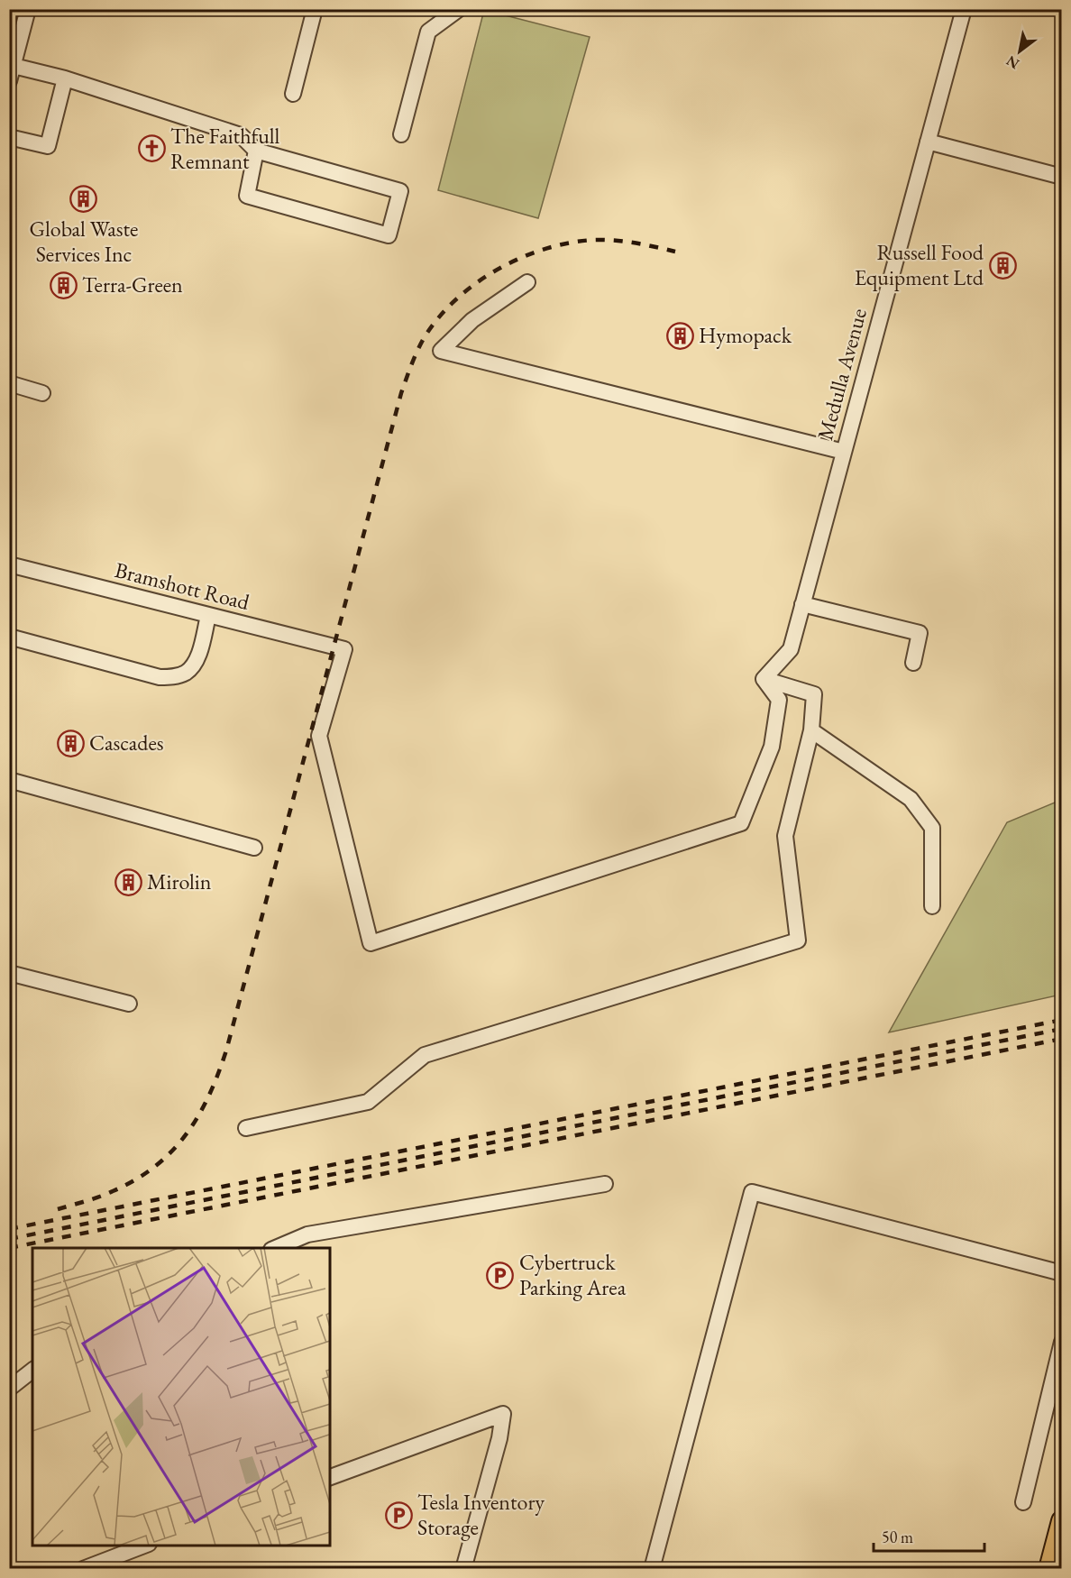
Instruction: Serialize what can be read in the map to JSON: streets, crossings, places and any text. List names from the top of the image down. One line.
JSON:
{"streets":{"street":["Medulla Avenue","Bramshott Road"]},"crossings":[["Medulla Avenue","Bramshott Road"]],"places":{"church":["The Faithfull Remnant"],"building":["Global Waste Services Inc","Russell Food Equipment Ltd","Terra-Green","Hymopack","Cascades","Mirolin"],"parking":["Cybertruck Parking Area","Tesla Inventory Storage"]},"scale_bar":"50 m","north":"bottom left"}
